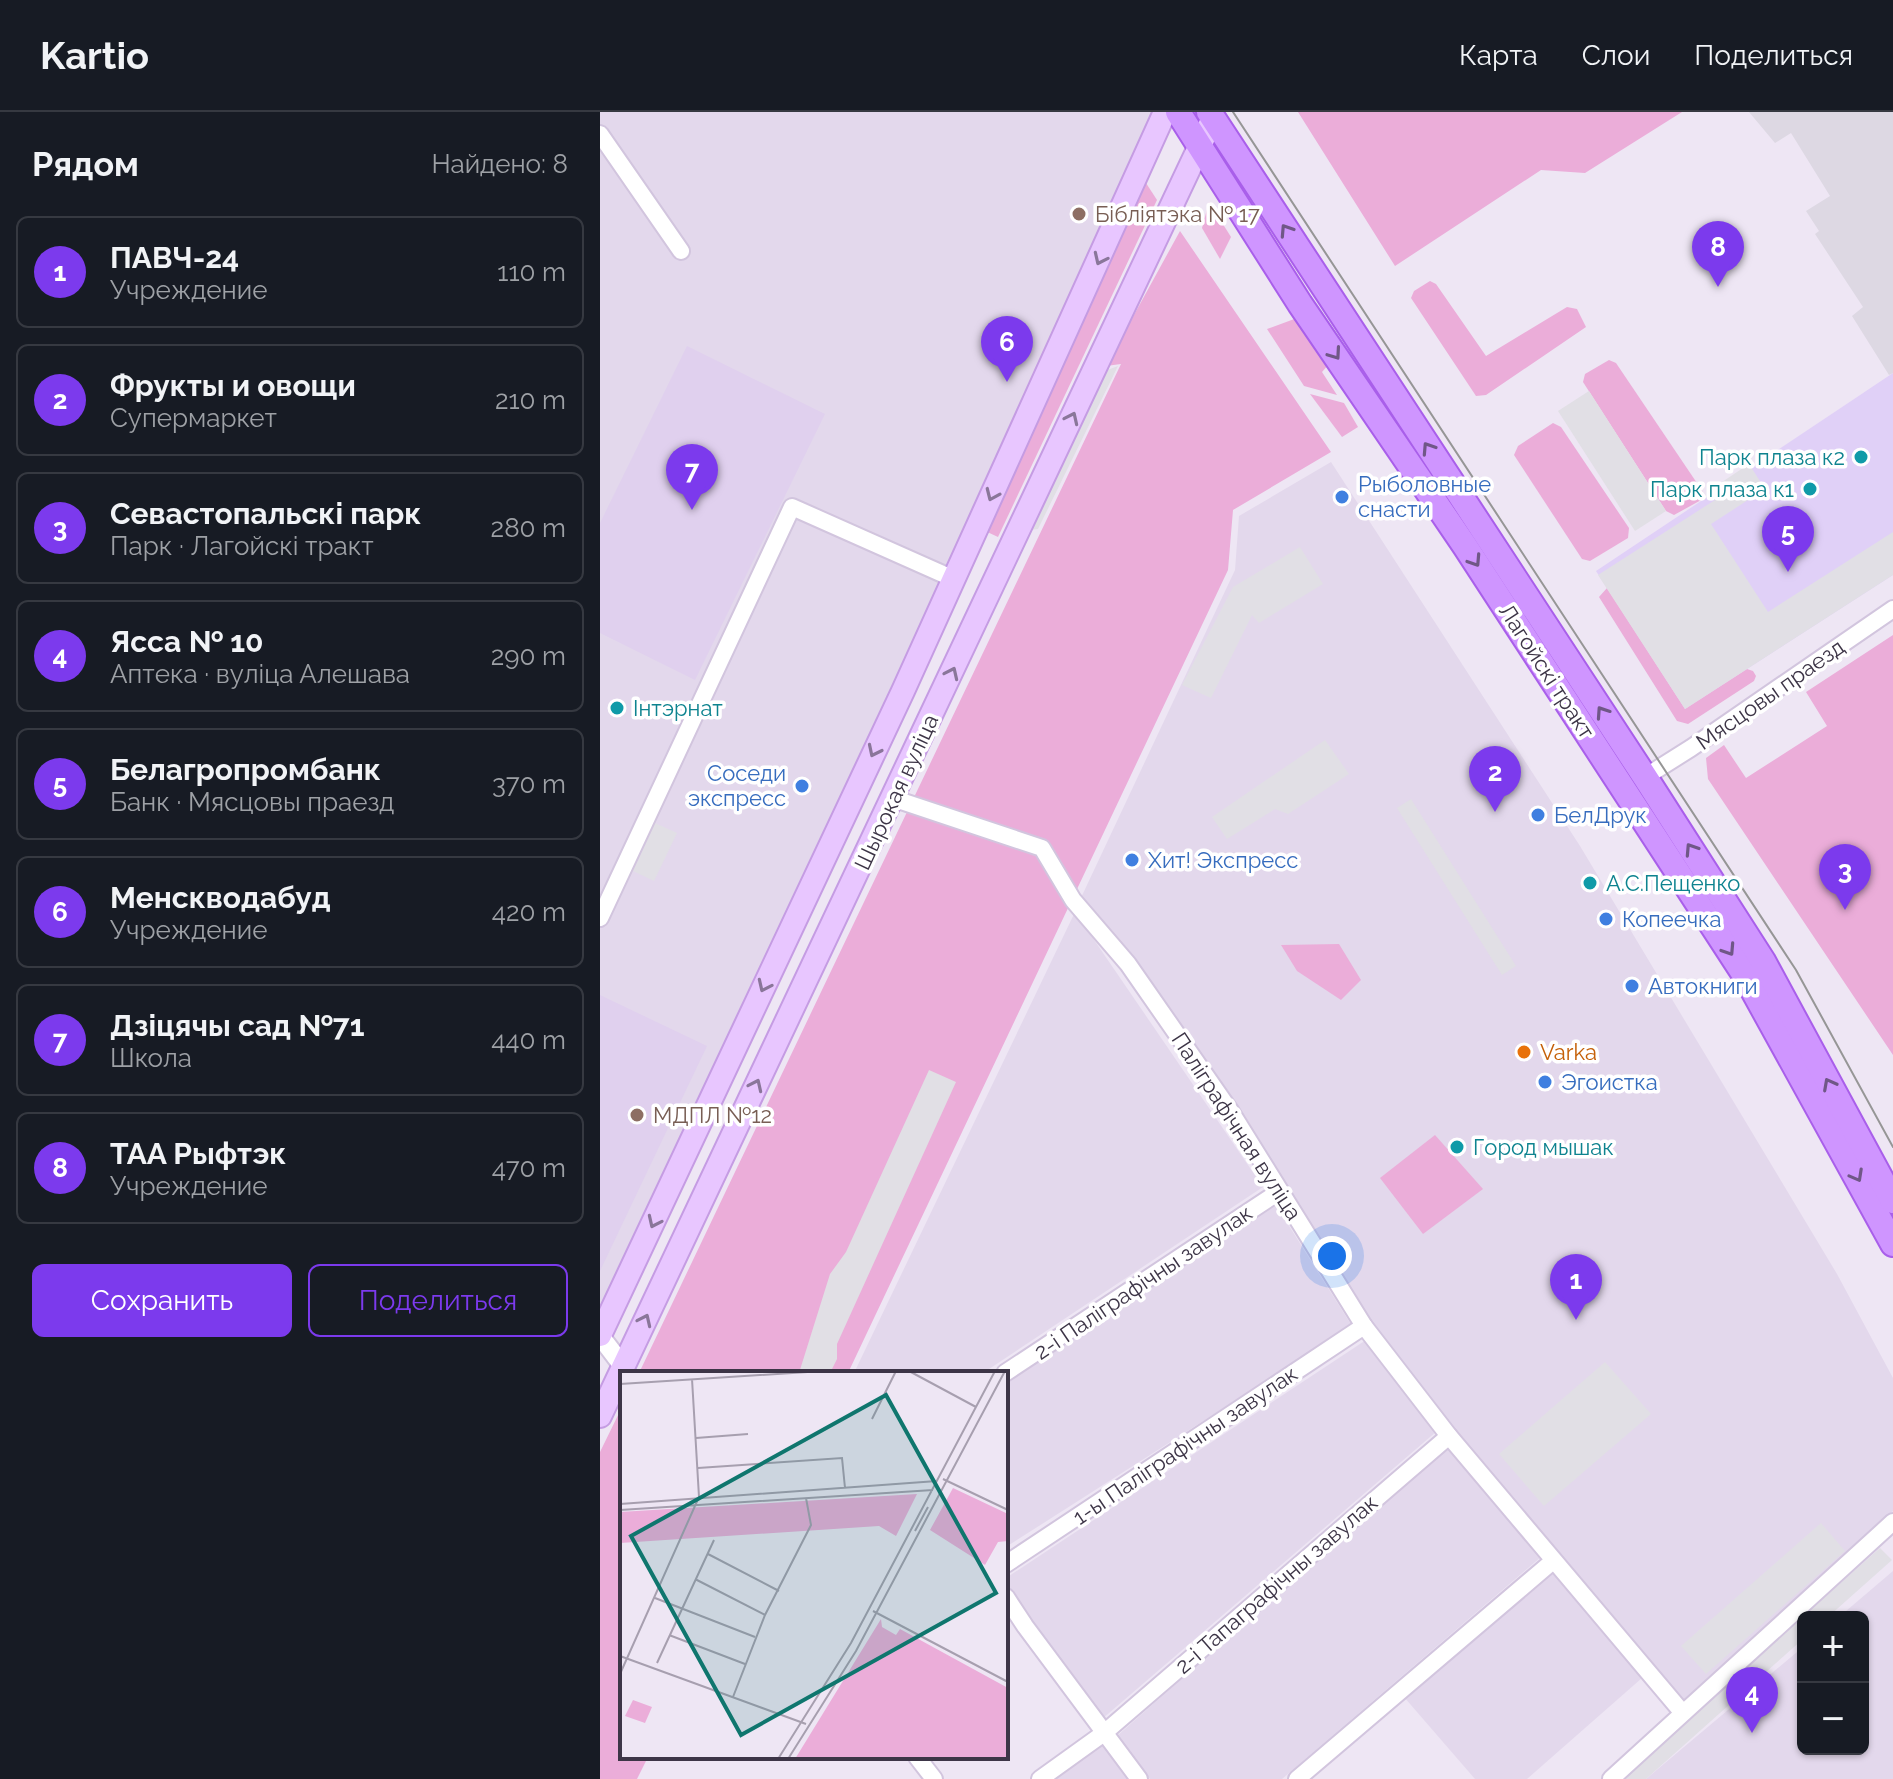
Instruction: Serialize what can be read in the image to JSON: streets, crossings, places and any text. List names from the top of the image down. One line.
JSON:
{"streets":{"main road":["Лагойскі тракт","Шырокая вуліца"],"street":["Мясцовы праезд","Паліграфічная вуліца","2-і Паліграфічны завулак","1-ы Паліграфічны завулак","2-і Тапаграфічны завулак"]},"crossings":[["Лагойскі тракт","Мясцовы праезд"],["Лагойскі тракт","Шырокая вуліца"],["Шырокая вуліца","Паліграфічная вуліца"],["Паліграфічная вуліца","2-і Паліграфічны завулак"],["Паліграфічная вуліца","1-ы Паліграфічны завулак"],["Паліграфічная вуліца","2-і Тапаграфічны завулак"]],"places":["Бібліятэка № 17","Парк плаза к2","Парк плаза к1","Рыболовные снасти","Інтэрнат","Соседи экспресс","БелДрук","Хит! Экспресс","А.С.Пещенко","Копеечка","Автокниги","Varka","Эгоистка","МДПЛ №12","Город мышак"],"page":{"header":"Kartio","nav":["Карта","Слои","Поделиться"],"heading":["Рядом","Найдено: 8"],"list":[{"mark":"1","name":"ПАВЧ-24","note":"Учреждение","value":"110 m"},{"mark":"2","name":"Фрукты и овощи","note":"Супермаркет","value":"210 m"},{"mark":"3","name":"Севастопальскі парк","note":"Парк · Лагойскі тракт","value":"280 m"},{"mark":"4","name":"Ясса № 10","note":"Аптека · вуліца Алешава","value":"290 m"},{"mark":"5","name":"Белагропромбанк","note":"Банк · Мясцовы праезд","value":"370 m"},{"mark":"6","name":"Менскводабуд","note":"Учреждение","value":"420 m"},{"mark":"7","name":"Дзіцячы сад №71","note":"Школа","value":"440 m"},{"mark":"8","name":"ТАА Рыфтэк","note":"Учреждение","value":"470 m"}],"pins":["8","6","7","5","2","3","1","4"],"buttons":["Сохранить","Поделиться"],"map_buttons":["+","−"]}}
